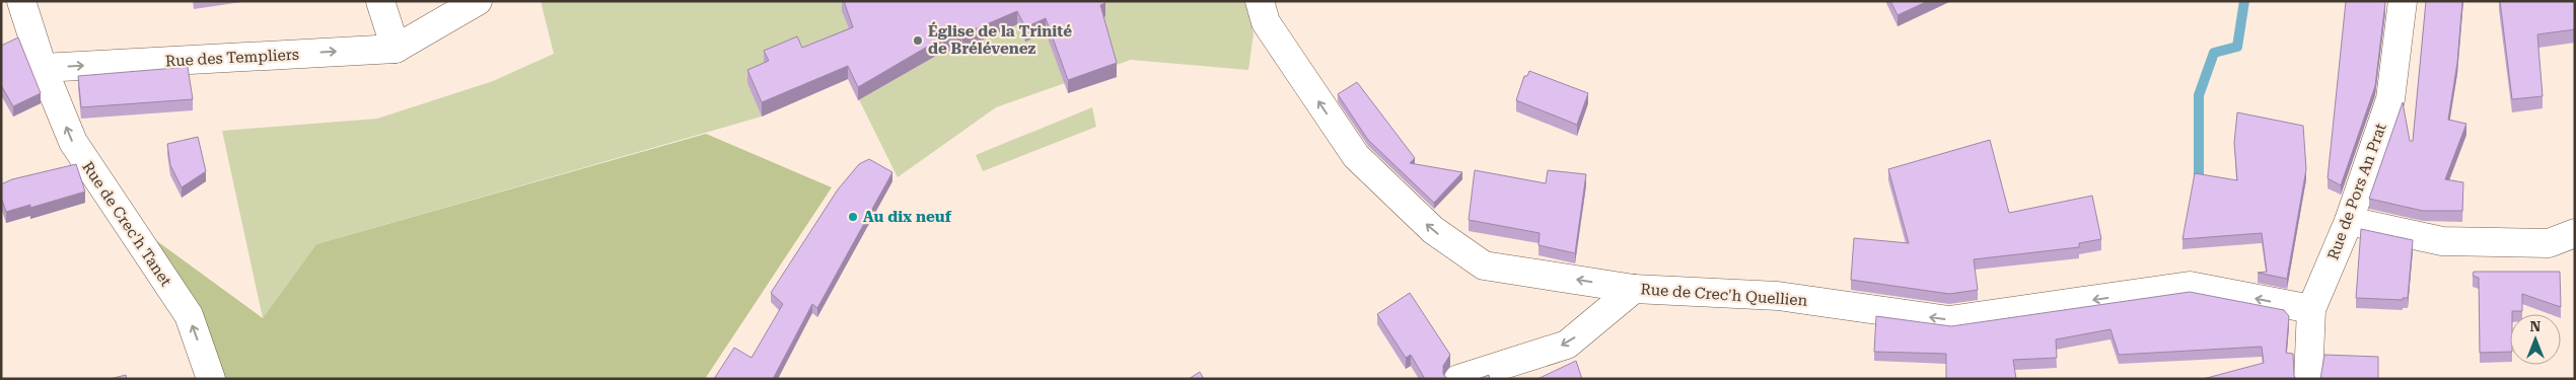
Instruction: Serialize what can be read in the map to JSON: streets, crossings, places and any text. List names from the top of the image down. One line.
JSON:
{"streets":{"street":["Rue des Templiers","Rue de Pors An Prat","Rue de Crec'h Tanet","Rue de Crec'h Quellien"]},"crossings":[["Rue des Templiers","Rue de Crec'h Tanet"],["Rue de Pors An Prat","Rue de Crec'h Quellien"]],"one_way":["Rue des Templiers","Rue de Crec'h Tanet","Rue de Crec'h Quellien"],"places":["Église de la Trinité de Brélévenez","Au dix neuf"],"north":"top"}
